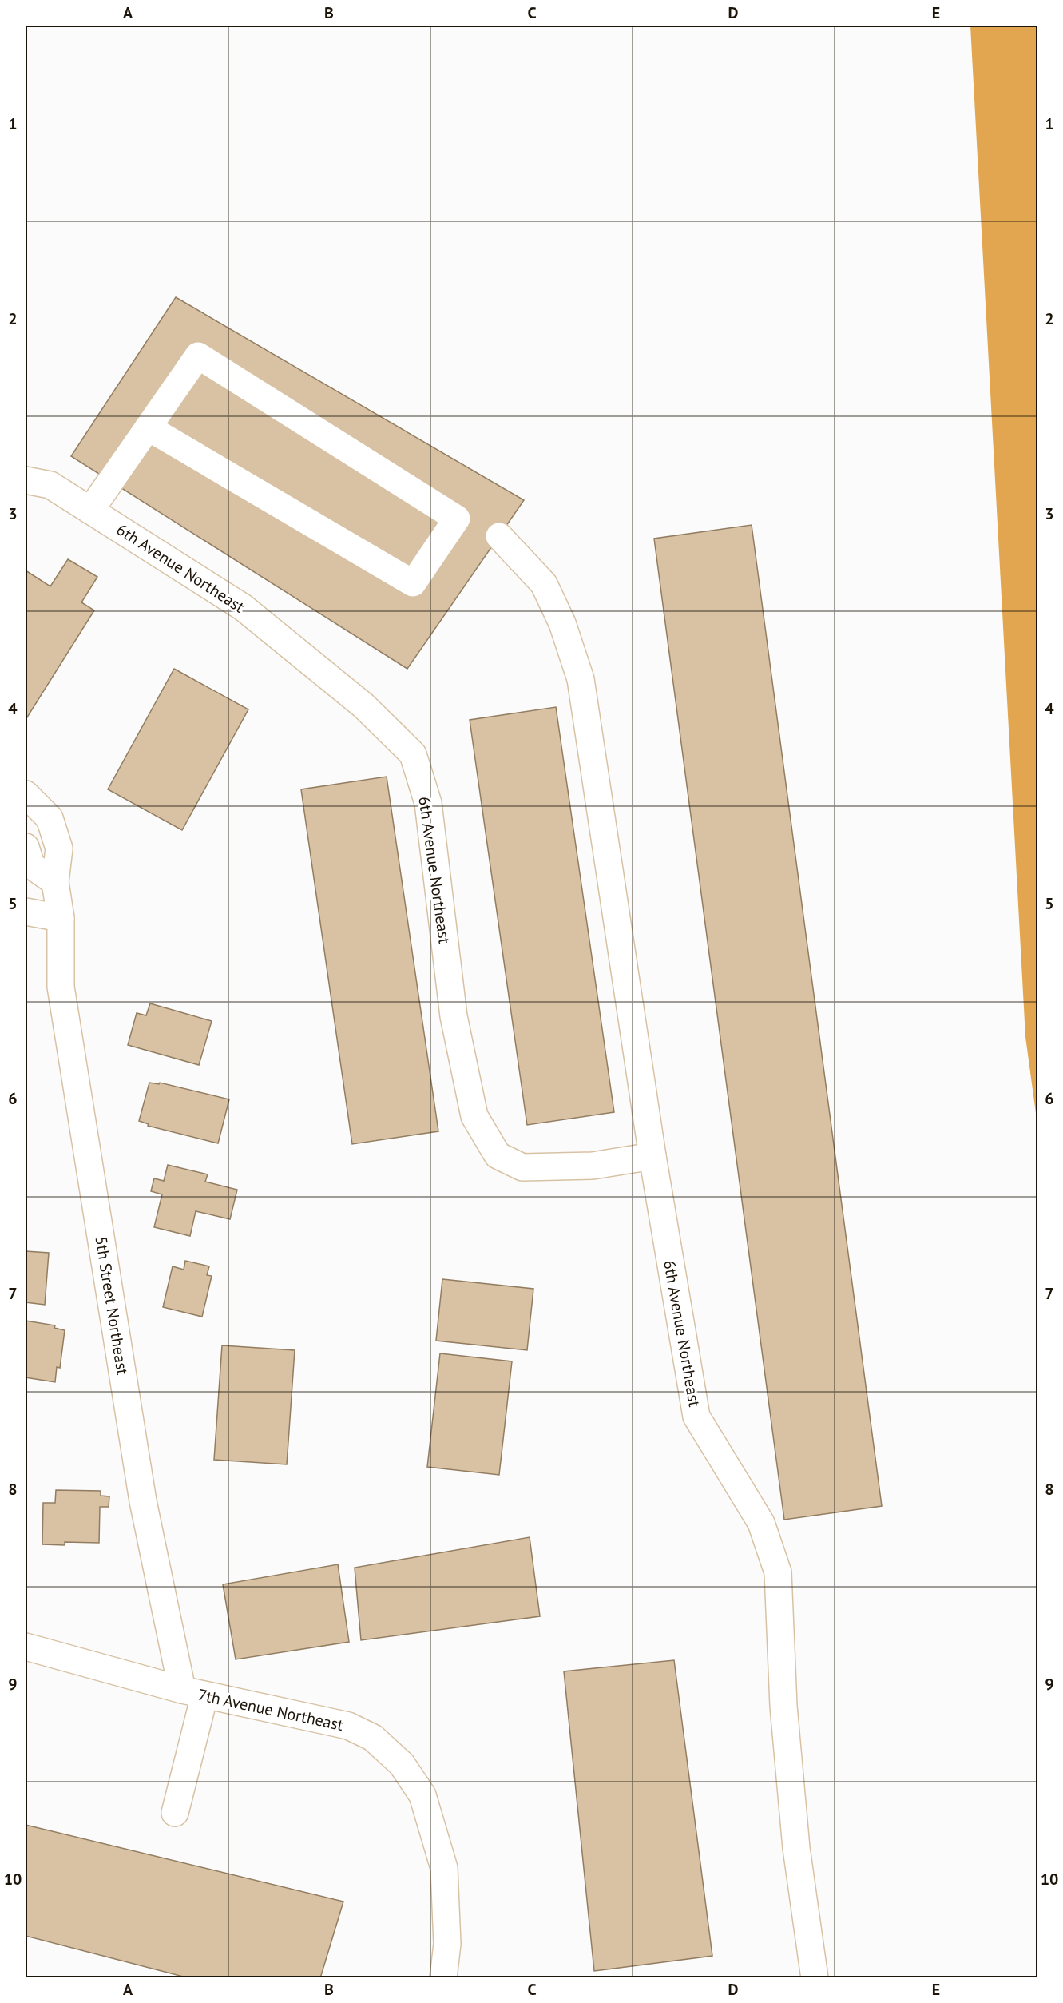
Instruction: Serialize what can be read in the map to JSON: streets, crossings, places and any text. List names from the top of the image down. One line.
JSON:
{"streets":{"street":["6th Avenue Northeast","5th Street Northeast","7th Avenue Northeast"]},"crossings":[["5th Street Northeast","7th Avenue Northeast"]],"grid":{"columns":["A","B","C","D","E"],"rows":["1","2","3","4","5","6","7","8","9","10"]}}
